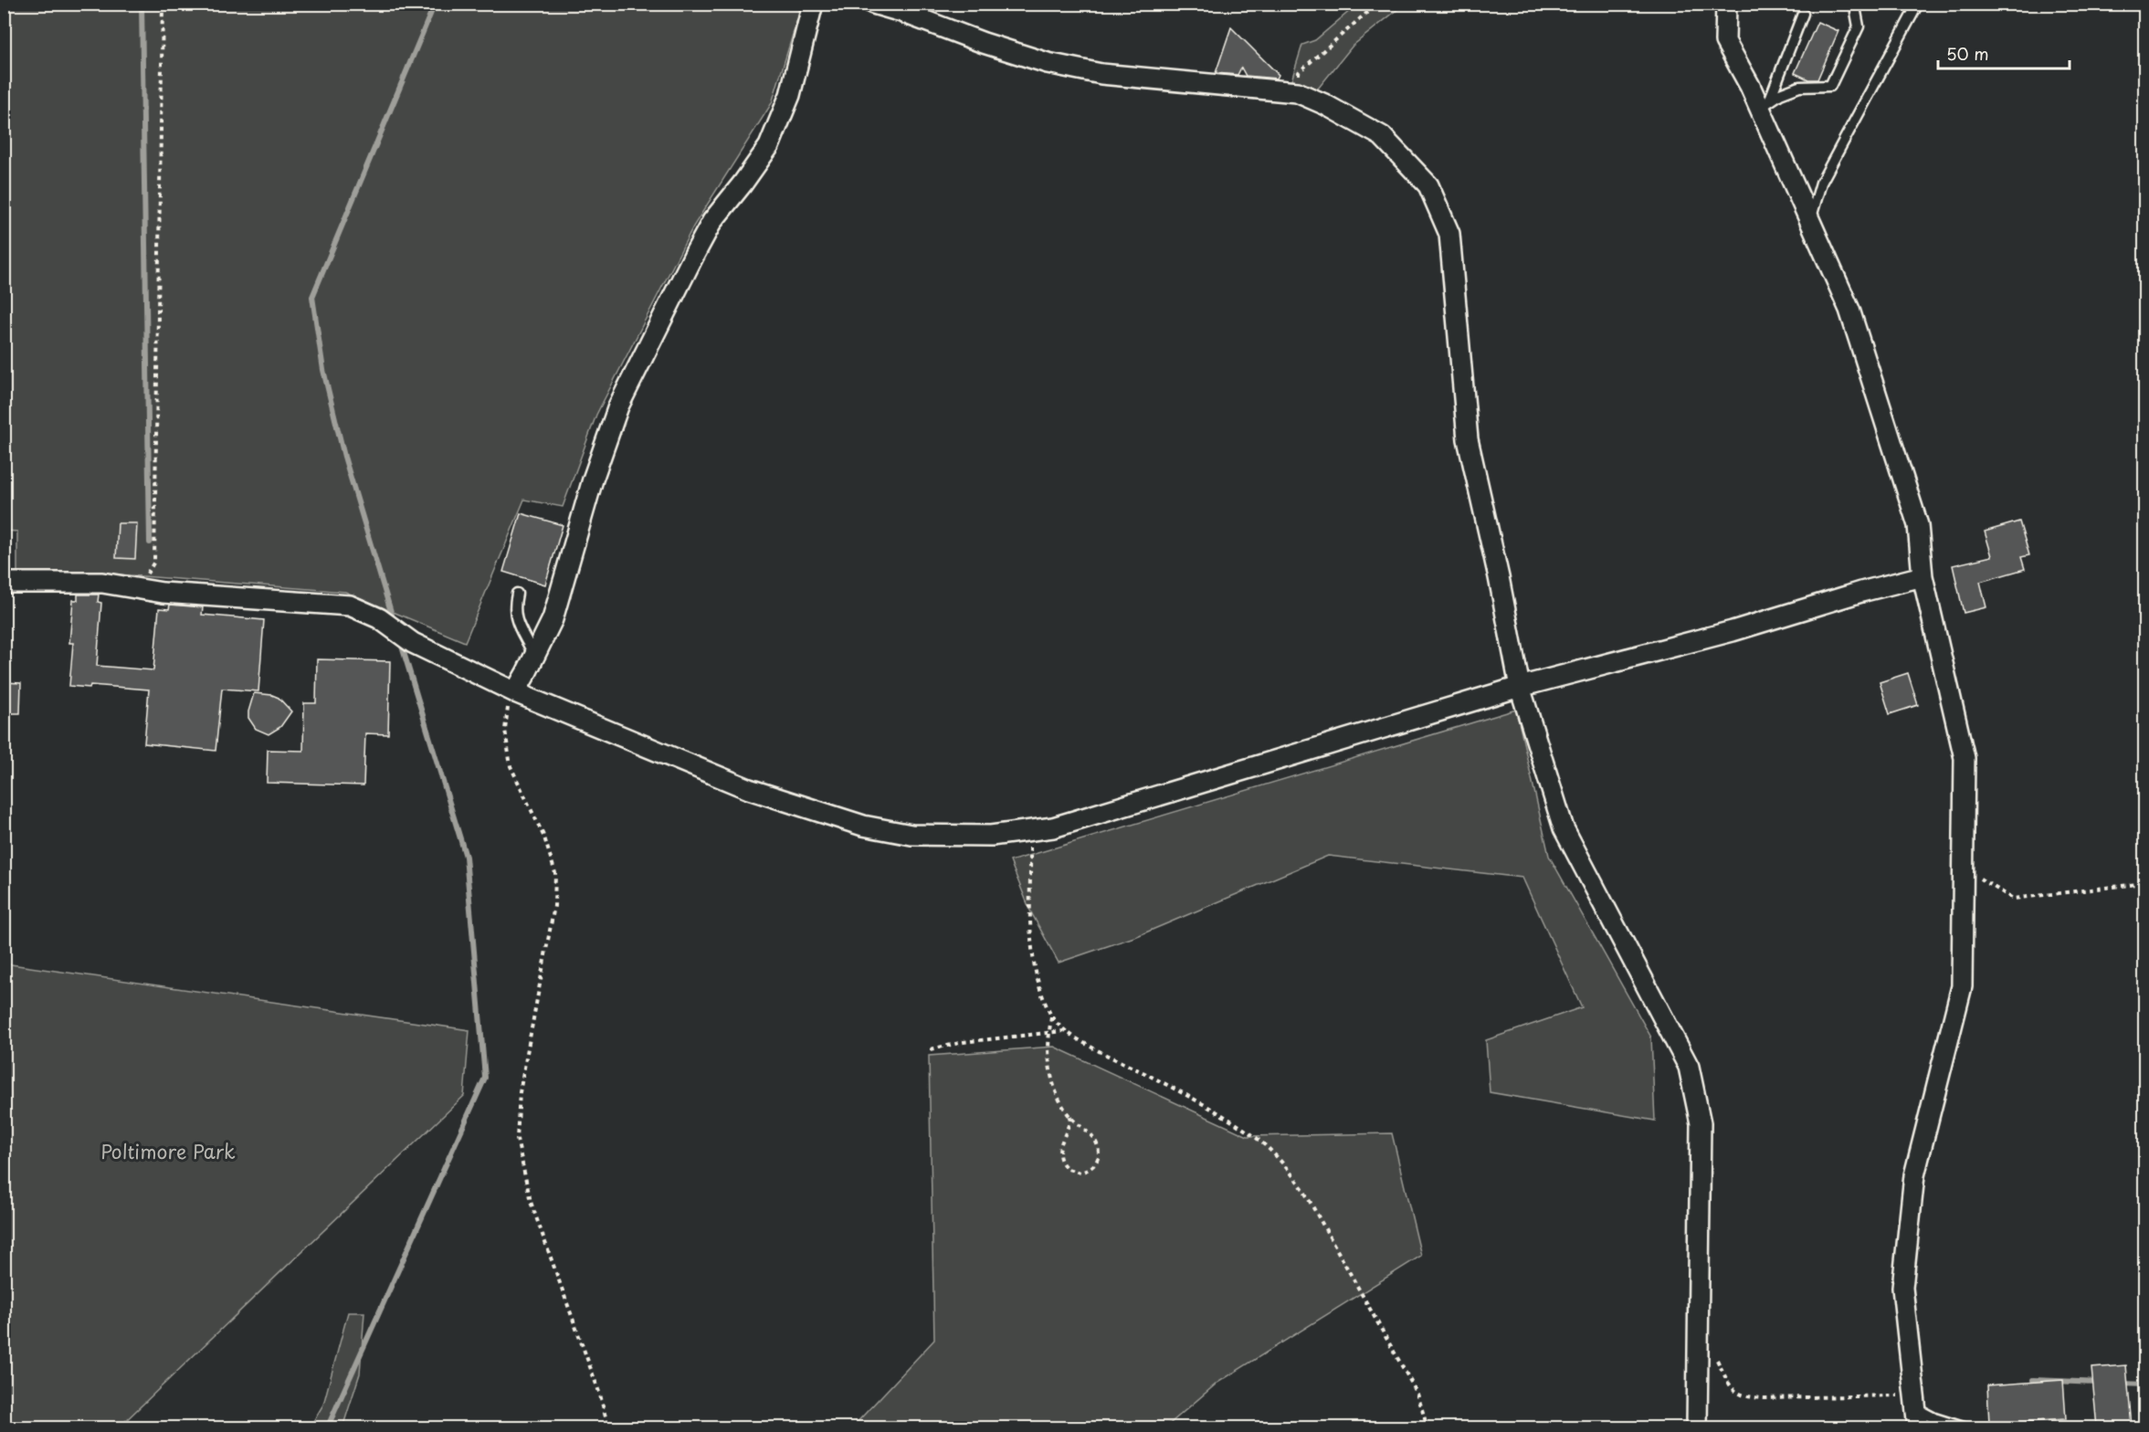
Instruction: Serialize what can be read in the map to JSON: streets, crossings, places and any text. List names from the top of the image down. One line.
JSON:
{"parks":["Poltimore Park"],"scale_bar":"50 m"}
